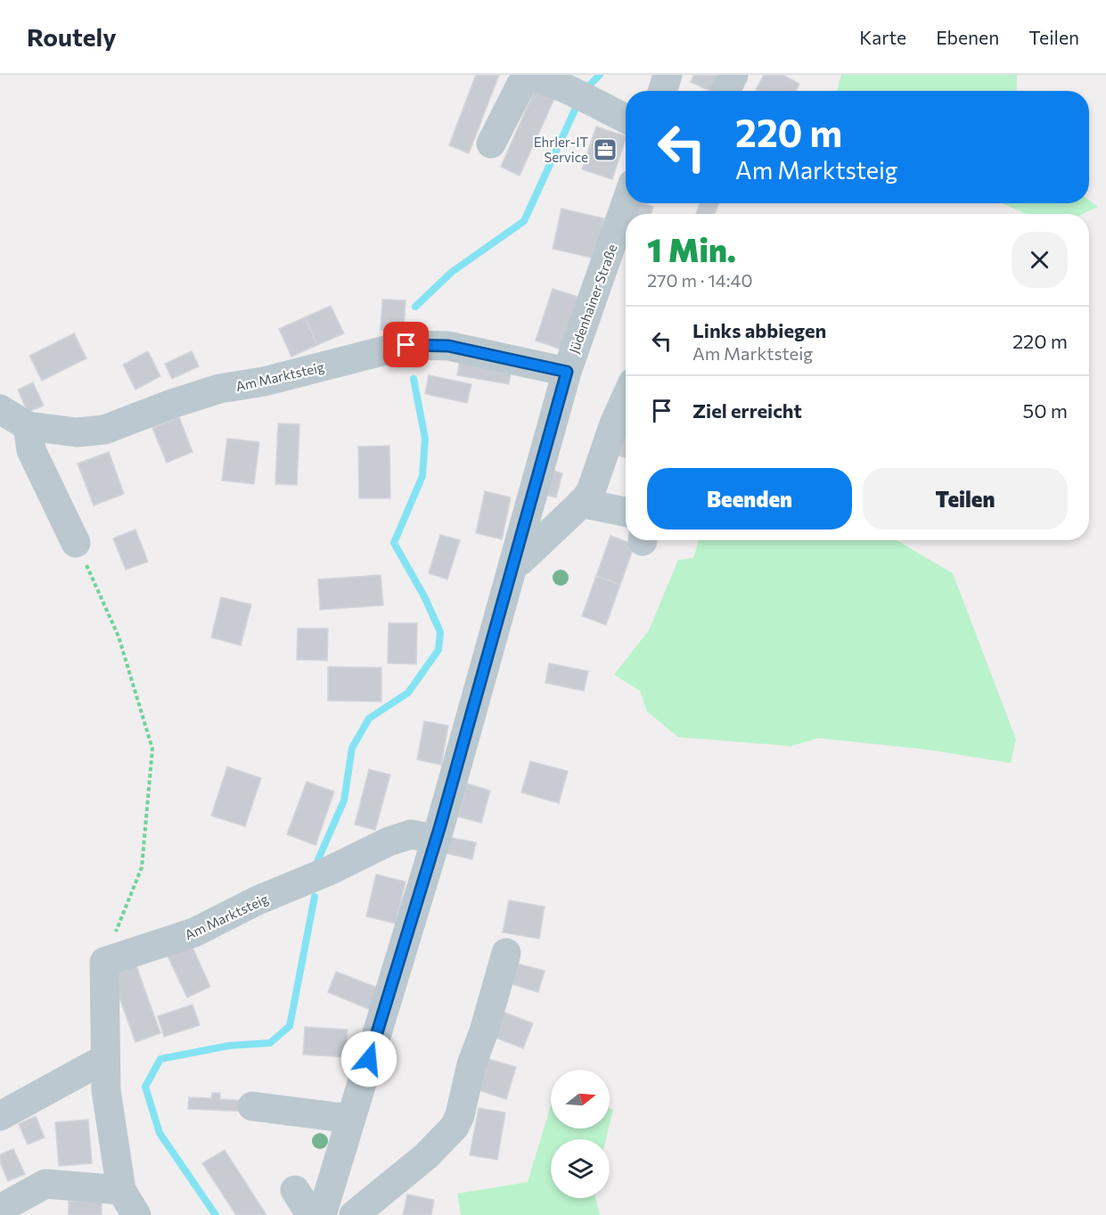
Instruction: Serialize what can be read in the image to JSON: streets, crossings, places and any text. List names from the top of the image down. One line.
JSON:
{"streets":{"street":["Jüdenhainer Straße","Am Marktsteig"]},"crossings":[["Jüdenhainer Straße","Am Marktsteig"]],"places":{"office":["Ehrler-IT Service"]},"north":"right","page":{"header":"Routely","nav":["Karte","Ebenen","Teilen"],"turn":["220 m","Am Marktsteig"],"heading":["1 Min.","270 m · 14:40"],"list":[{"name":"Links abbiegen","note":"Am Marktsteig","value":"220 m"},{"name":"Ziel erreicht","value":"50 m"}],"buttons":["Beenden","Teilen"]}}
